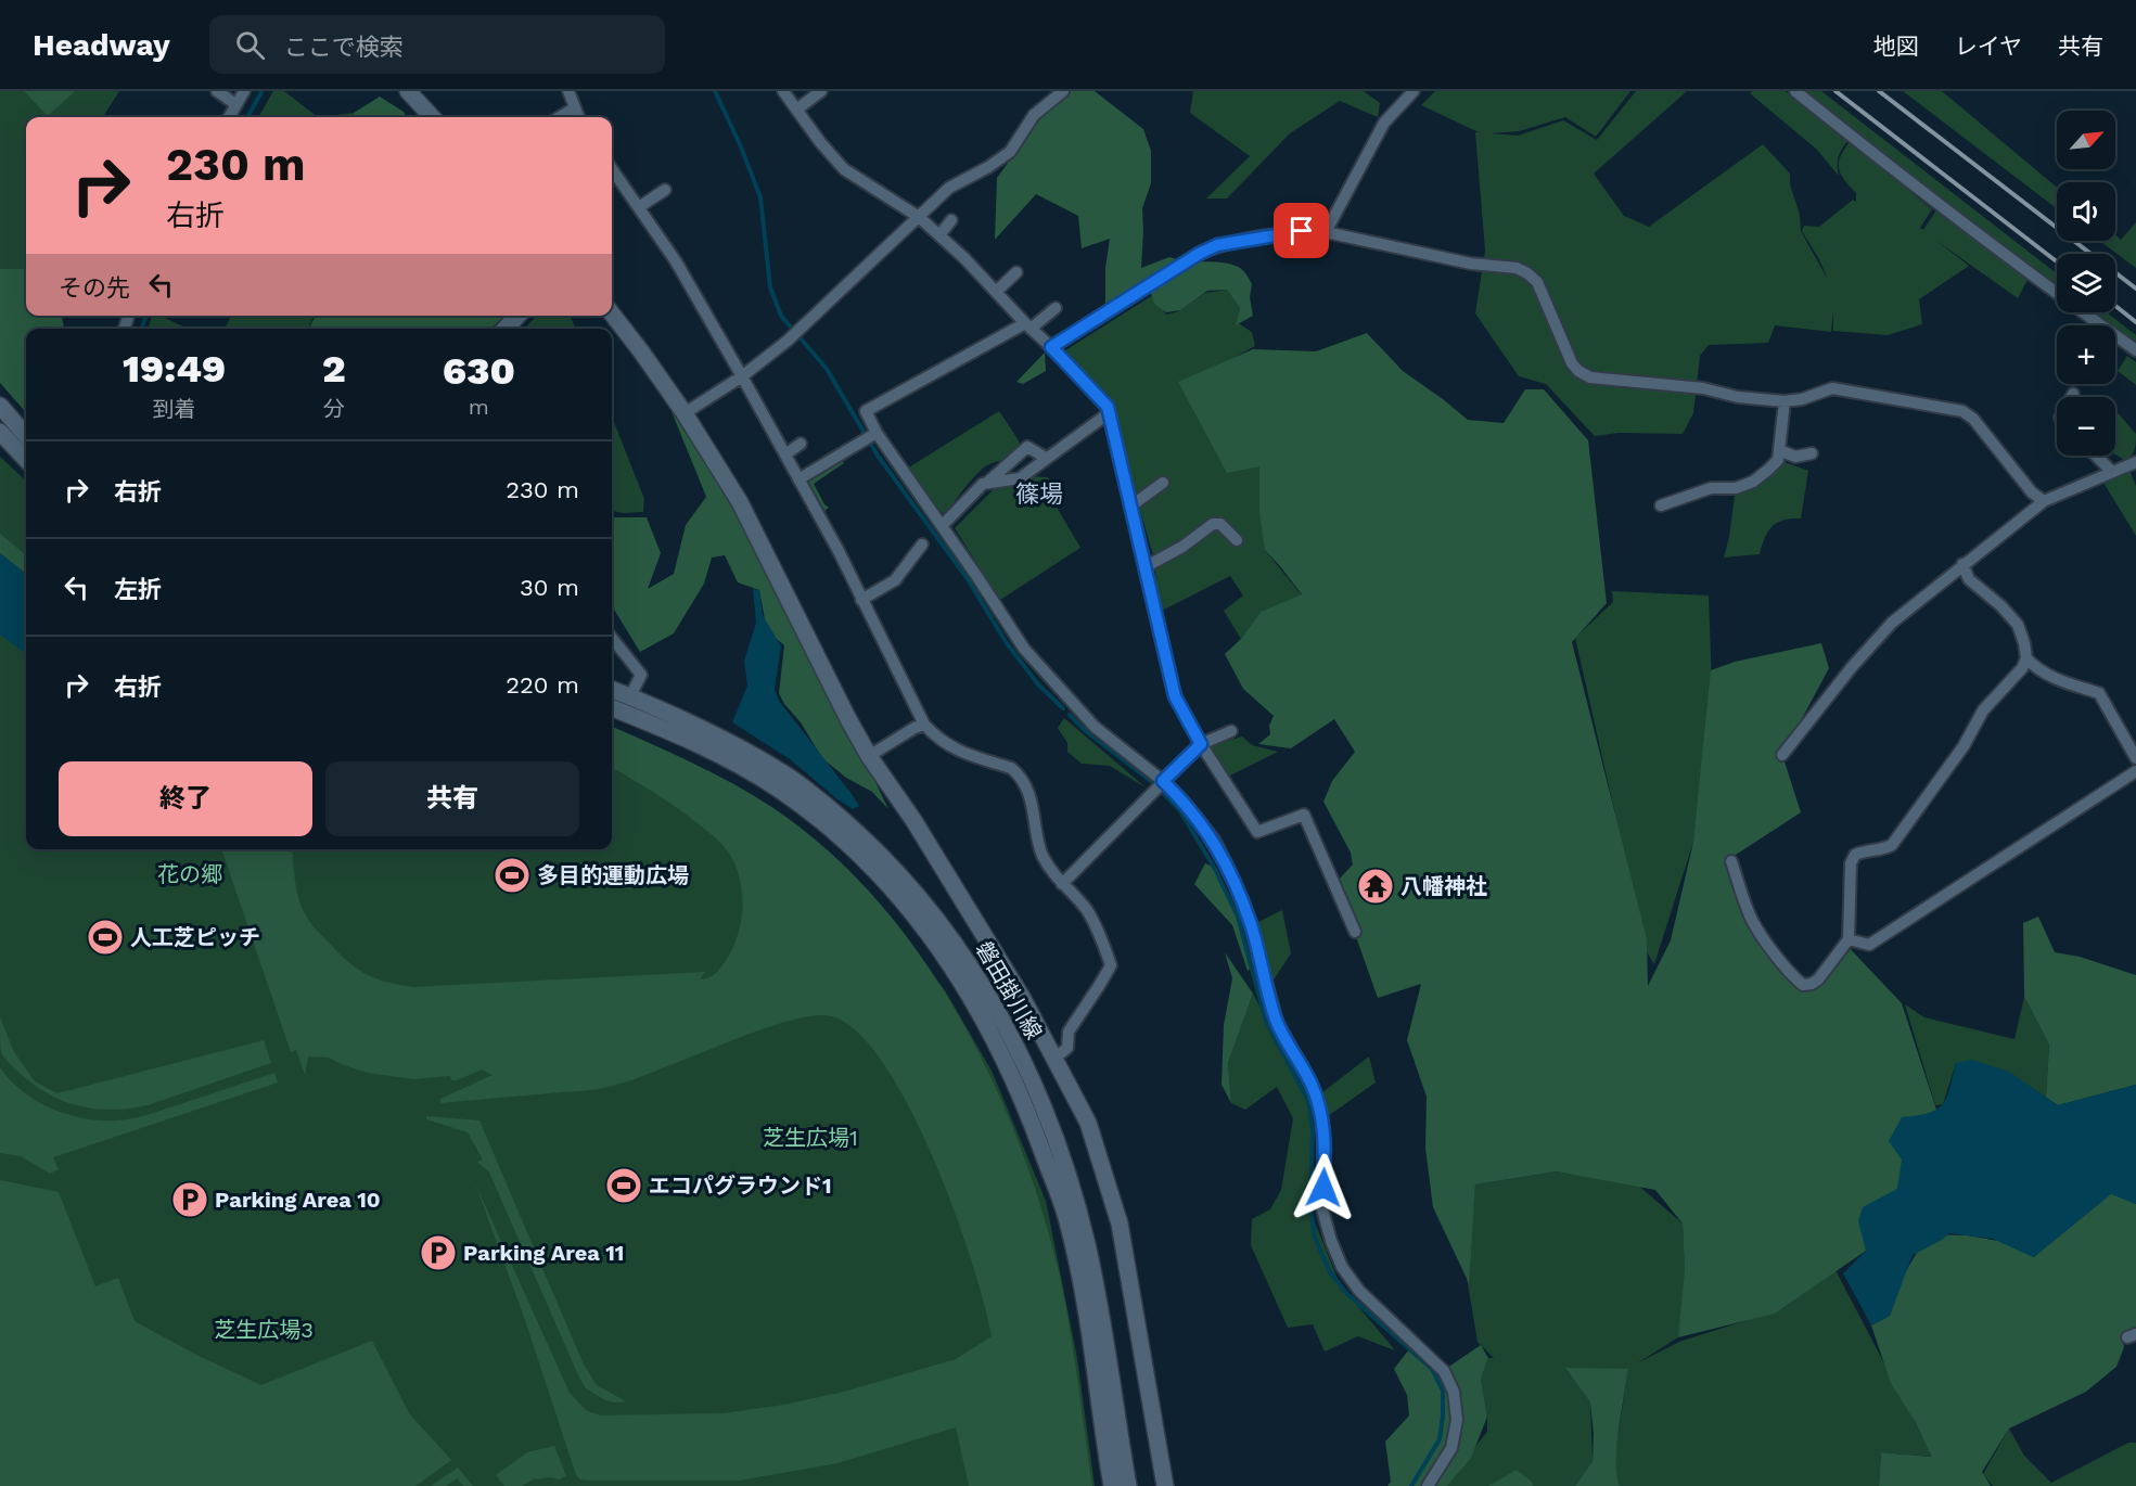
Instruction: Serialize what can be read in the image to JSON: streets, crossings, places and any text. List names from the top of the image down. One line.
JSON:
{"streets":{"main road":["磐田掛川線"]},"districts":["篠場"],"parks":["花の郷","芝生広場1","芝生広場3"],"places":{"sports":["多目的運動広場","人工芝ピッチ","エコパグラウンド1"],"temple":["八幡神社"],"parking":["Parking Area 10","Parking Area 11"]},"north":"top right","page":{"header":"Headway","search":"ここで検索","nav":["地図","レイヤ","共有"],"map_buttons":["+","−"],"turn":["230 m","右折"],"then":"その先","eta":["19:49","到着","2","分","630","m"],"list":[{"name":"右折","value":"230 m"},{"name":"左折","value":"30 m"},{"name":"右折","value":"220 m"}],"buttons":["終了","共有"]}}
